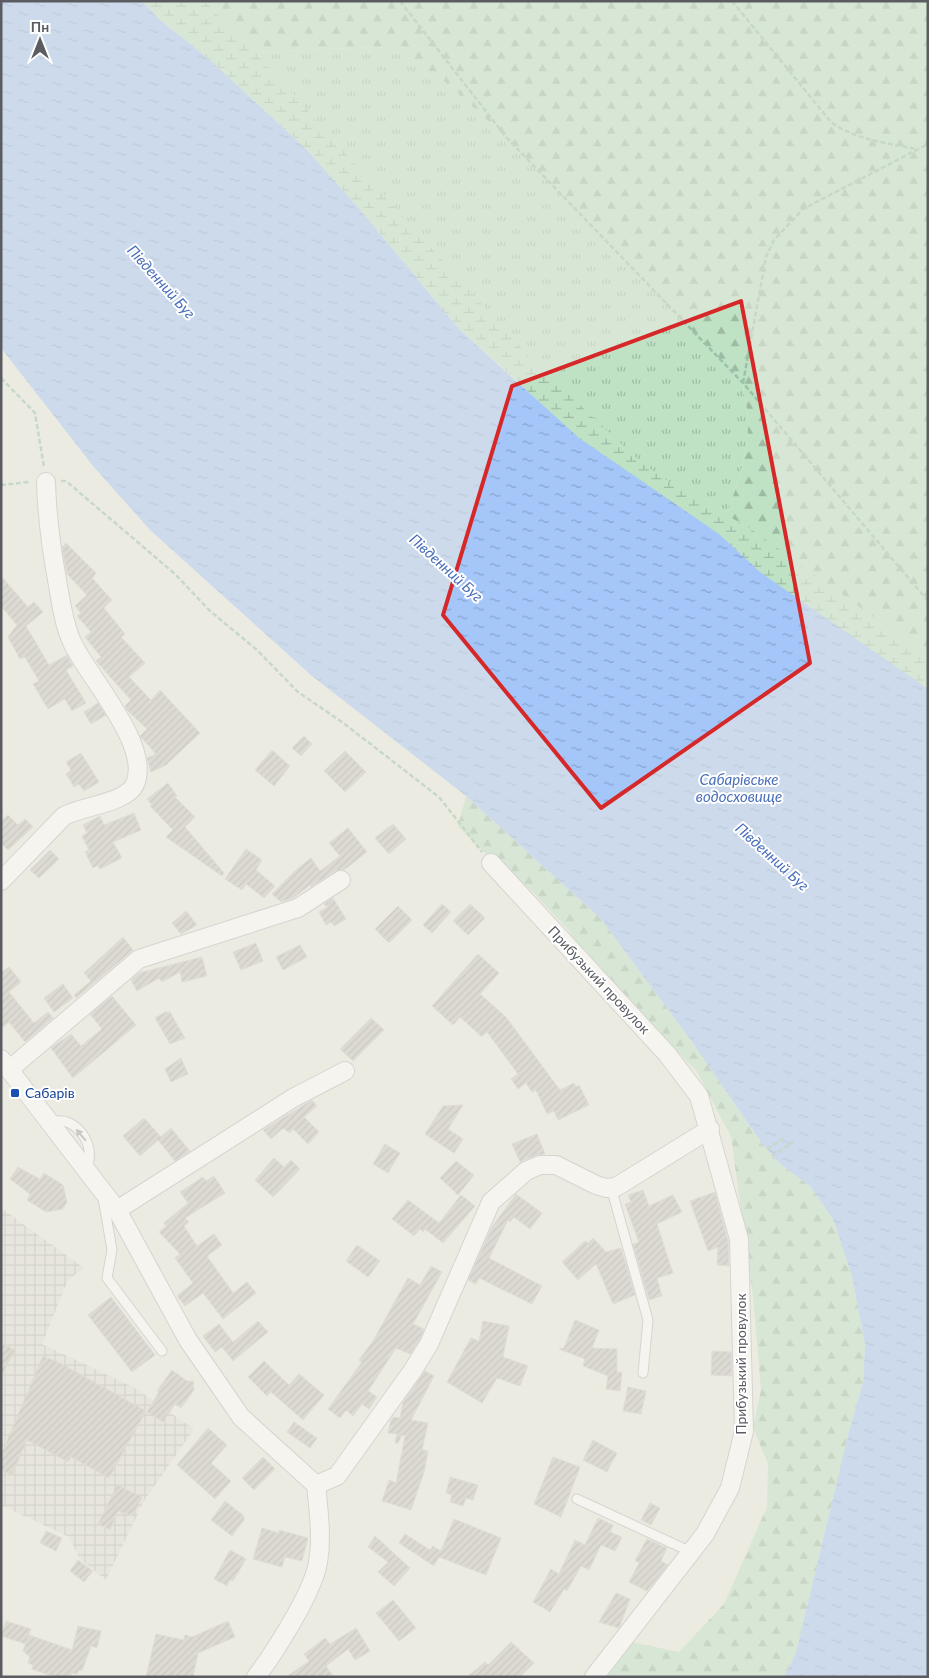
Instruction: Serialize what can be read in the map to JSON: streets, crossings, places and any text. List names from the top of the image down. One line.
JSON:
{"streets":{"street":["Прибузький провулок"]},"water":["Південний Буг","Сабарівське водосховище"],"places":{"transit":["Сабарів"]},"north":"top"}
